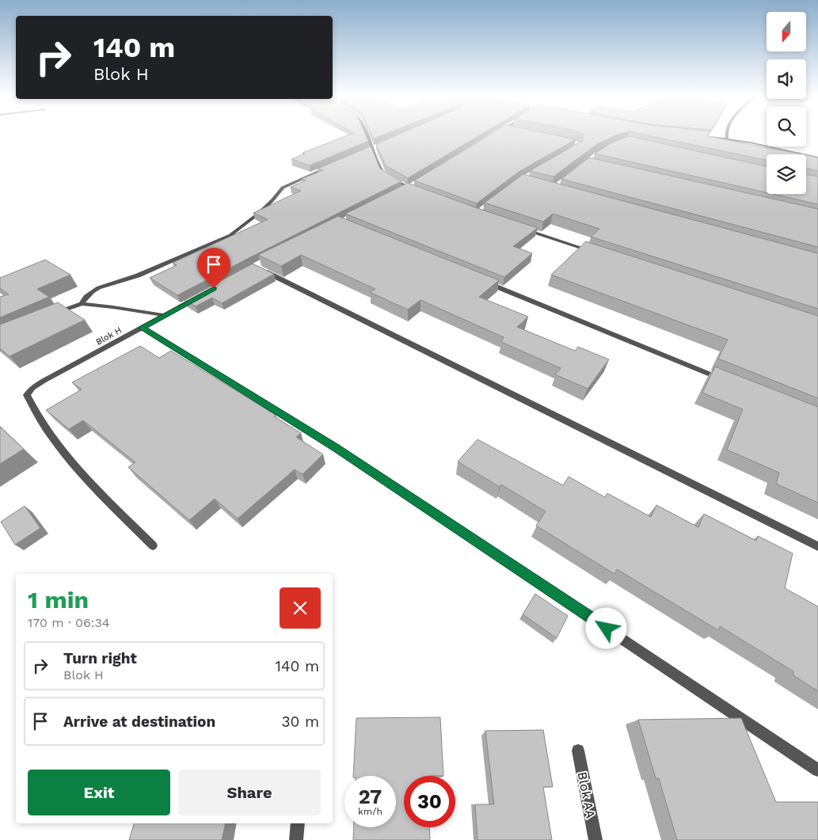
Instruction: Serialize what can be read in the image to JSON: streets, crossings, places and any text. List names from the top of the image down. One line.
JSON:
{"streets":{"street":["Blok H","Blok AA"]},"north":"bottom","page":{"turn":["140 m","Blok H"],"heading":["1 min","170 m · 06:34"],"list":[{"name":"Turn right","note":"Blok H","value":"140 m"},{"name":"Arrive at destination","value":"30 m"}],"buttons":["Exit","Share"],"speed":"27 km/h","limit":"30"}}
